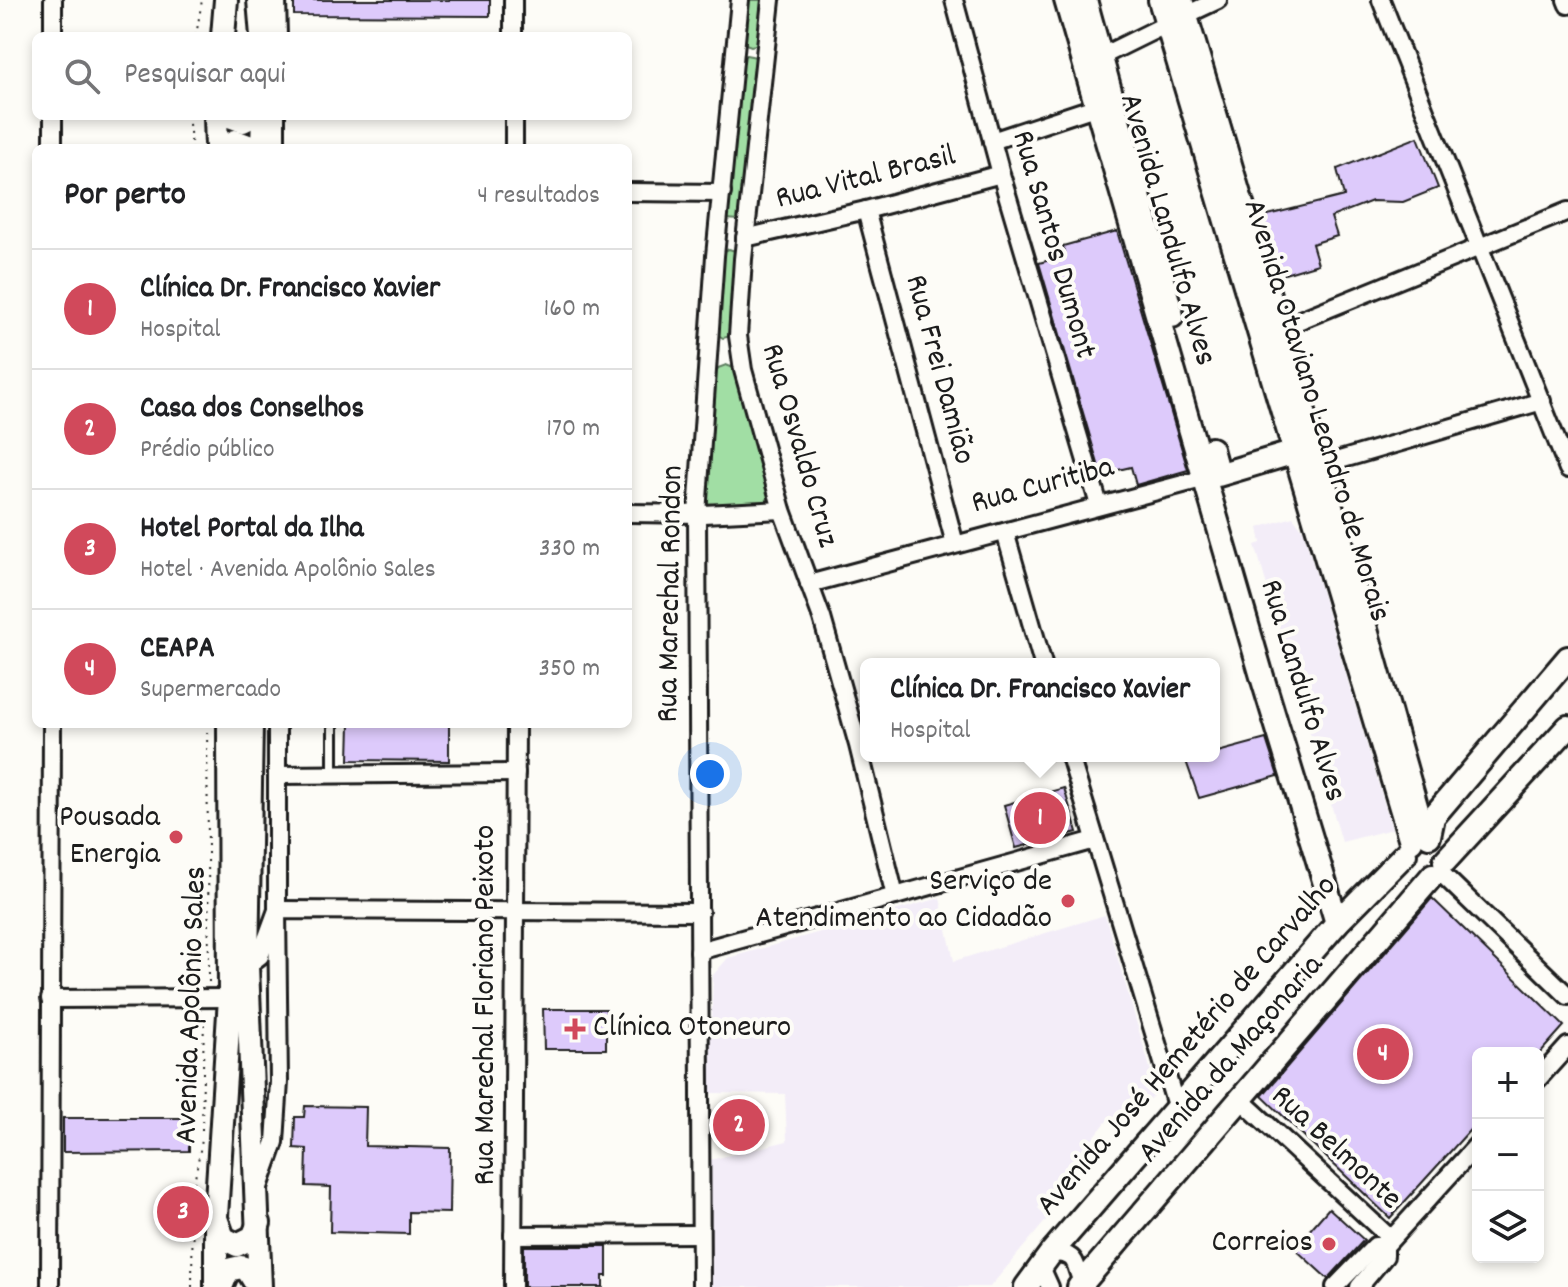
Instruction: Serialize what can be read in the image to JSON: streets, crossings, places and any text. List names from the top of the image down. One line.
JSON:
{"streets":{"street":["Rua Vital Brasil","Avenida Landulfo Alves","Rua Santos Dumont","Rua Frei Damião","Avenida Otaviano Leandro de Morais","Rua Osvaldo Cruz","Rua Curitiba","Rua Marechal Rondon","Rua Landulfo Alves","Avenida Apolônio Sales","Rua Marechal Floriano Peixoto","Avenida José Hemetério de Carvalho","Avenida da Maçonaria","Rua Belmonte"]},"crossings":[["Rua Vital Brasil","Avenida Landulfo Alves"],["Rua Vital Brasil","Rua Santos Dumont"],["Rua Vital Brasil","Rua Frei Damião"],["Rua Vital Brasil","Rua Osvaldo Cruz"],["Avenida Landulfo Alves","Rua Curitiba"],["Avenida Landulfo Alves","Rua Landulfo Alves"],["Rua Santos Dumont","Rua Curitiba"],["Rua Frei Damião","Rua Curitiba"],["Avenida Otaviano Leandro de Morais","Rua Curitiba"],["Avenida Otaviano Leandro de Morais","Avenida José Hemetério de Carvalho"],["Avenida Otaviano Leandro de Morais","Avenida da Maçonaria"],["Rua Osvaldo Cruz","Rua Curitiba"],["Rua Curitiba","Rua Landulfo Alves"],["Rua Landulfo Alves","Avenida José Hemetério de Carvalho"],["Avenida José Hemetério de Carvalho","Avenida da Maçonaria"],["Avenida da Maçonaria","Rua Belmonte"]],"places":{"other":["Pousada Energia","Serviço de Atendimento ao Cidadão","Correios"],"health":["Clínica Otoneuro"]},"page":{"search":"Pesquisar aqui","heading":["Por perto","4 resultados"],"list":[{"mark":"1","name":"Clínica Dr. Francisco Xavier","note":"Hospital","value":"160 m"},{"mark":"2","name":"Casa dos Conselhos","note":"Prédio público","value":"170 m"},{"mark":"3","name":"Hotel Portal da Ilha","note":"Hotel · Avenida Apolônio Sales","value":"330 m"},{"mark":"4","name":"CEAPA","note":"Supermercado","value":"350 m"}],"popup":["Clínica Dr. Francisco Xavier","Hospital"],"pins":["1","4","2","3"],"map_buttons":["+","−"]}}
